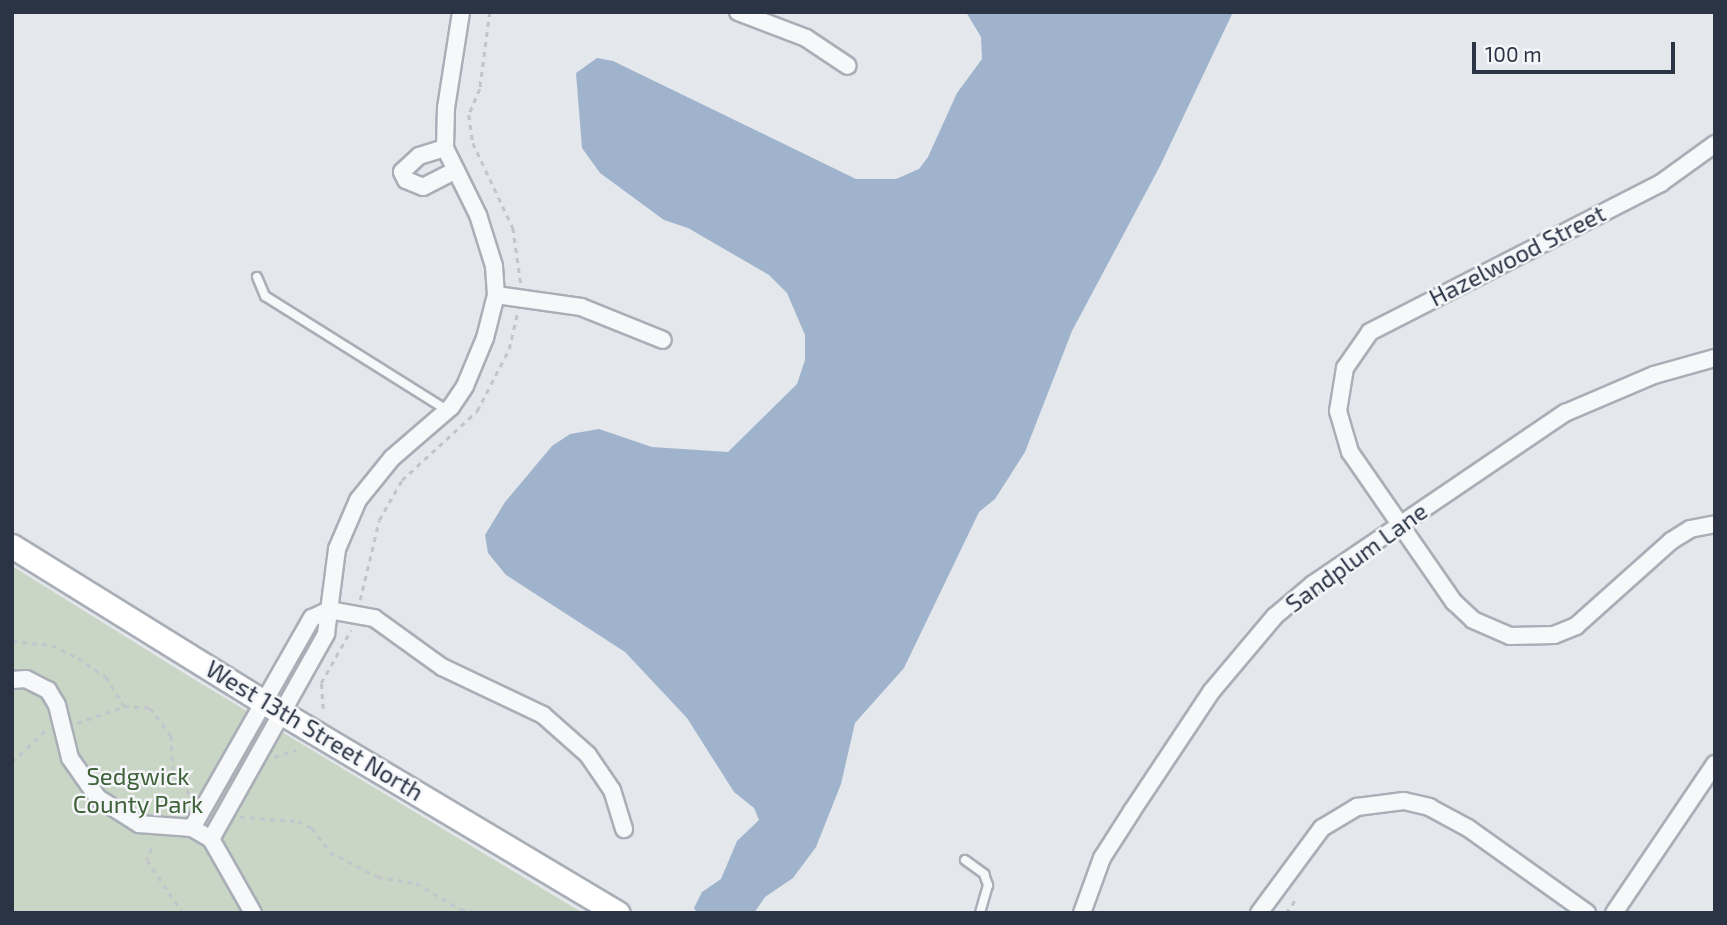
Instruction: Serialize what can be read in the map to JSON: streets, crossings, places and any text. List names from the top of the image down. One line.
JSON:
{"streets":{"street":["Hazelwood Street","Sandplum Lane","West 13th Street North"]},"crossings":[["Hazelwood Street","Sandplum Lane"]],"parks":["Sedgwick County Park"],"scale_bar":"100 m"}
